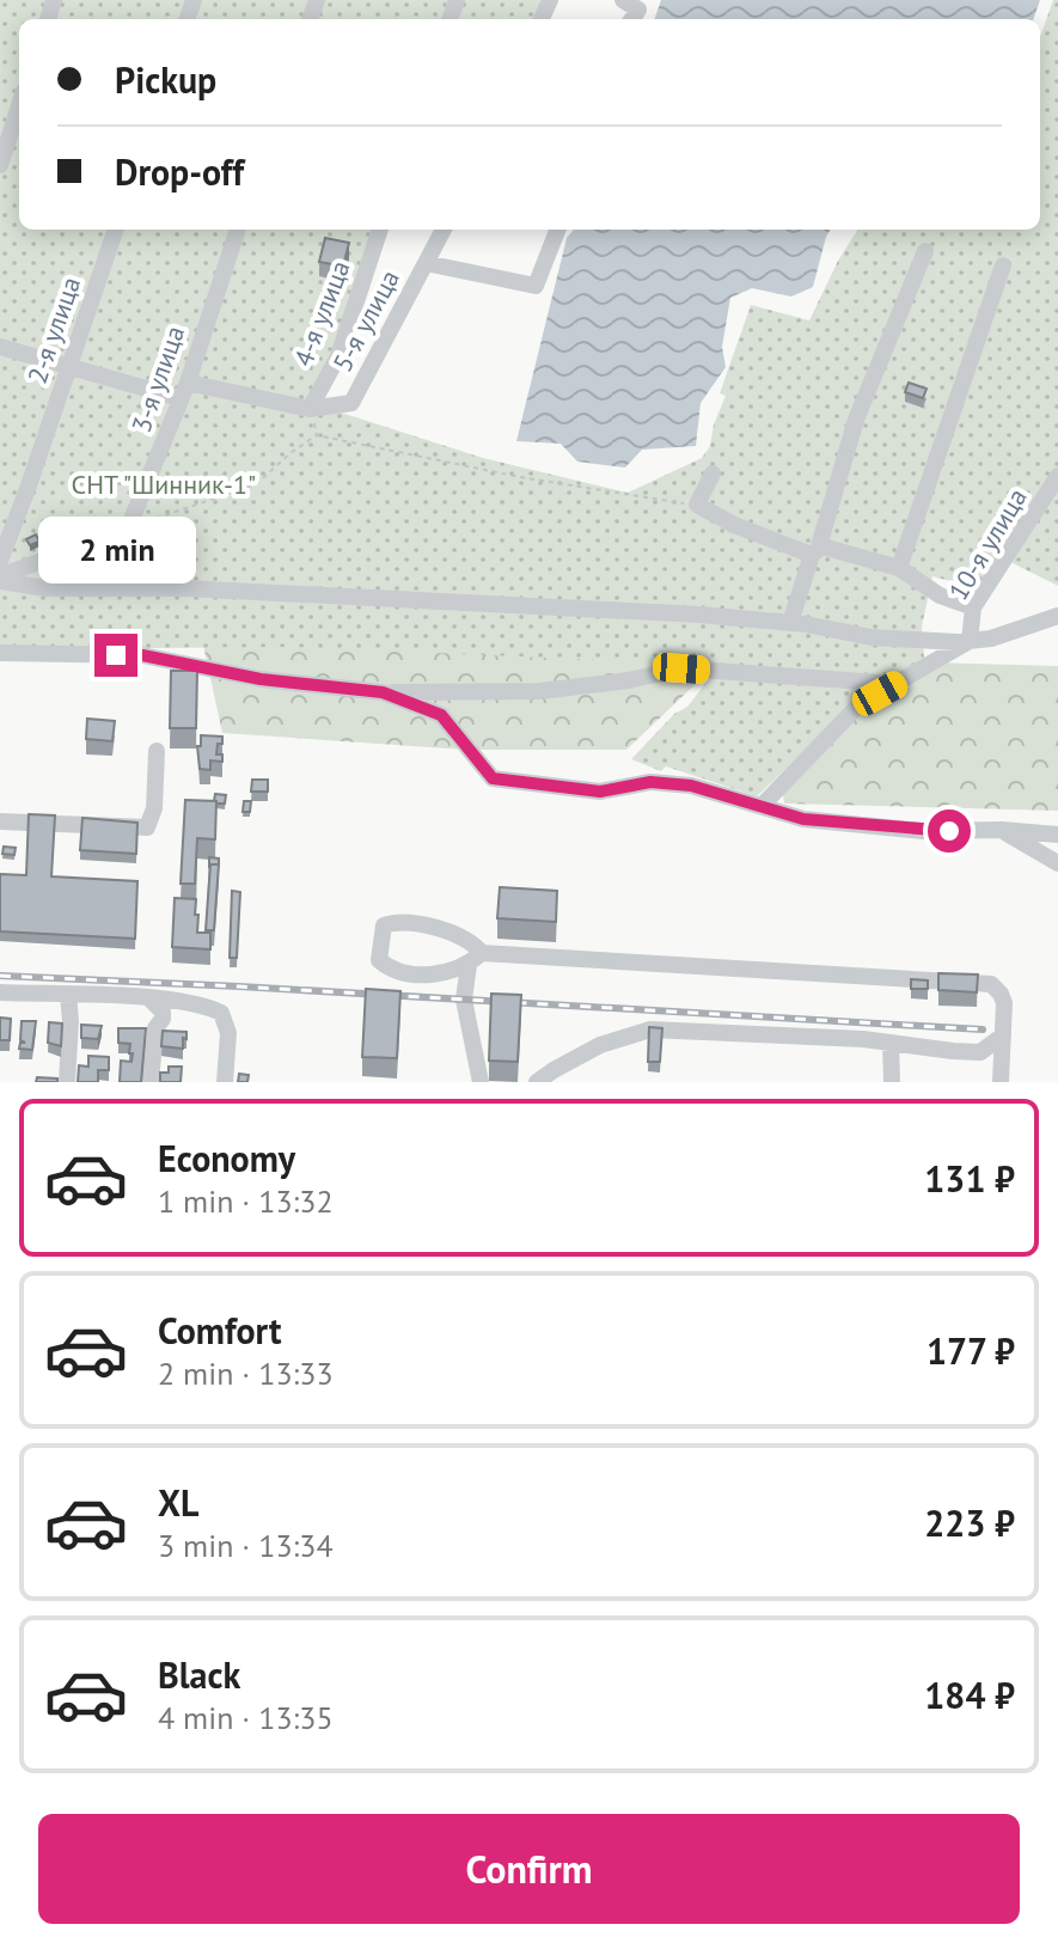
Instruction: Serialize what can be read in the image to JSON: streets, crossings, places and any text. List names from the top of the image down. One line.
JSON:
{"streets":{"street":["4-я улица","5-я улица","2-я улица","3-я улица","10-я улица"]},"crossings":[["4-я улица","5-я улица"],["4-я улица","2-я улица"],["4-я улица","3-я улица"]],"parks":["СНТ \"Шинник-1\""],"page":{"banner":["Pickup","Drop-off"],"bubble":"2 min","list":[{"name":"Economy","note":"1 min · 13:32","value":"131 ₽"},{"name":"Comfort","note":"2 min · 13:33","value":"177 ₽"},{"name":"XL","note":"3 min · 13:34","value":"223 ₽"},{"name":"Black","note":"4 min · 13:35","value":"184 ₽"}],"buttons":"Confirm"}}
